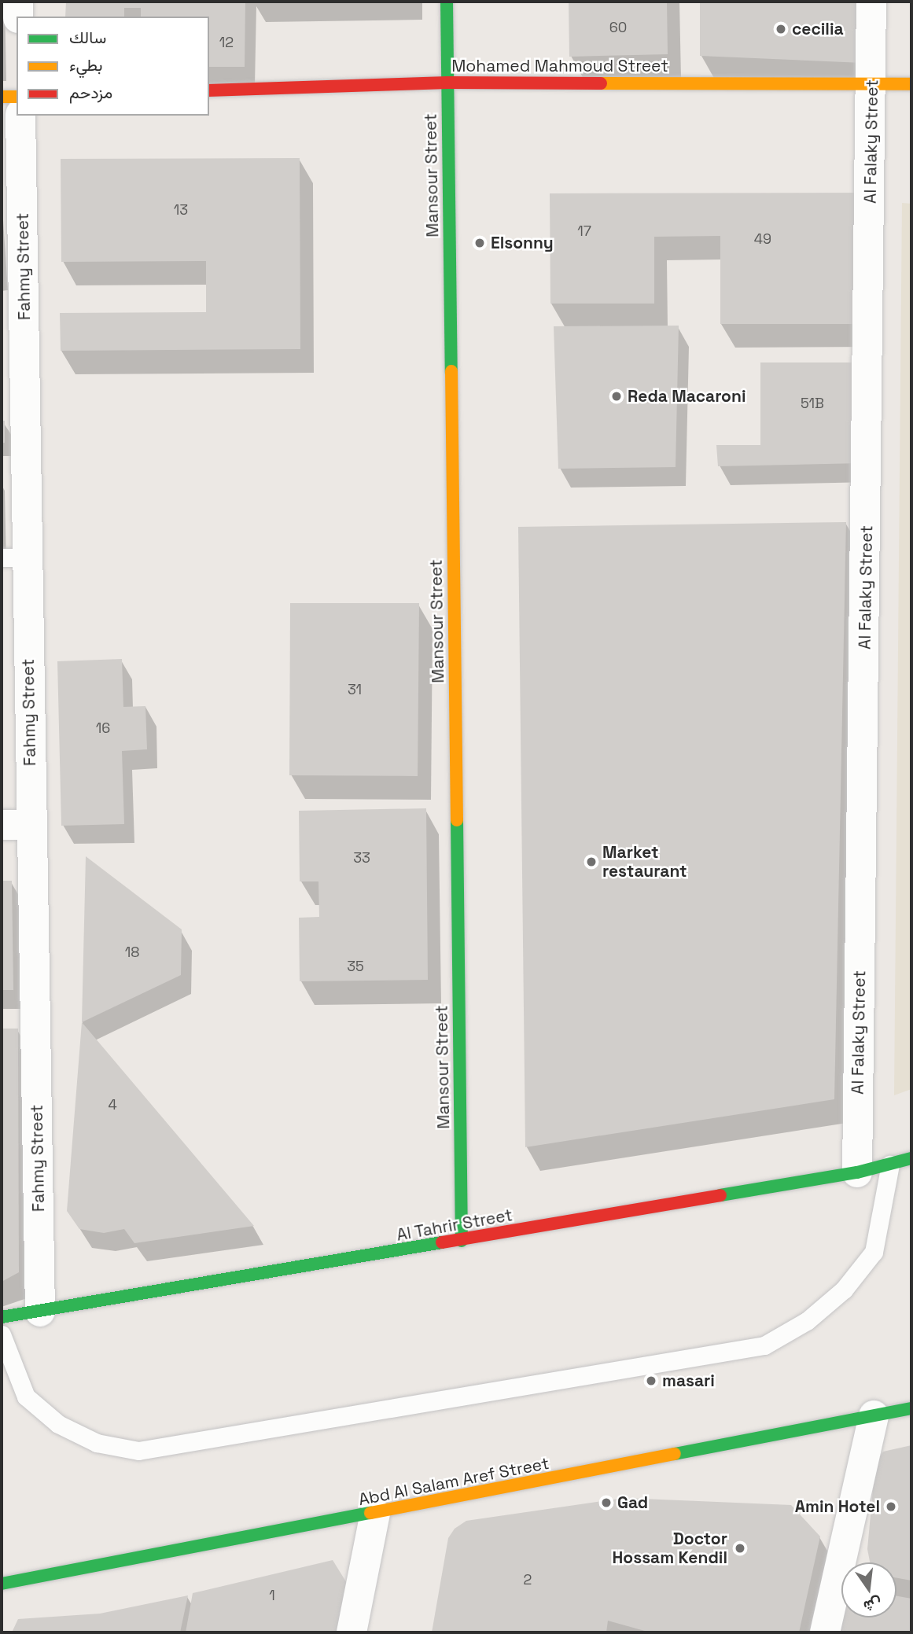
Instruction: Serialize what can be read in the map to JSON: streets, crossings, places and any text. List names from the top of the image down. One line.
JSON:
{"streets":{"street":["Mohamed Mahmoud Street","Al Falaky Street","Mansour Street","Fahmy Street","Al Tahrir Street","Abd Al Salam Aref Street"]},"crossings":[["Mohamed Mahmoud Street","Al Falaky Street"],["Mohamed Mahmoud Street","Mansour Street"],["Al Falaky Street","Al Tahrir Street"],["Mansour Street","Al Tahrir Street"],["Fahmy Street","Al Tahrir Street"]],"places":["cecilia","Elsonny","Reda Macaroni","Market restaurant","masari","Gad","Amin Hotel","Doctor Hossam Kendil"],"house_numbers":["60","12","13","17","49","51B","31","16","33","18","35","4","2","1"],"legend":["سالك","بطيء","مزدحم"],"north":"bottom"}
